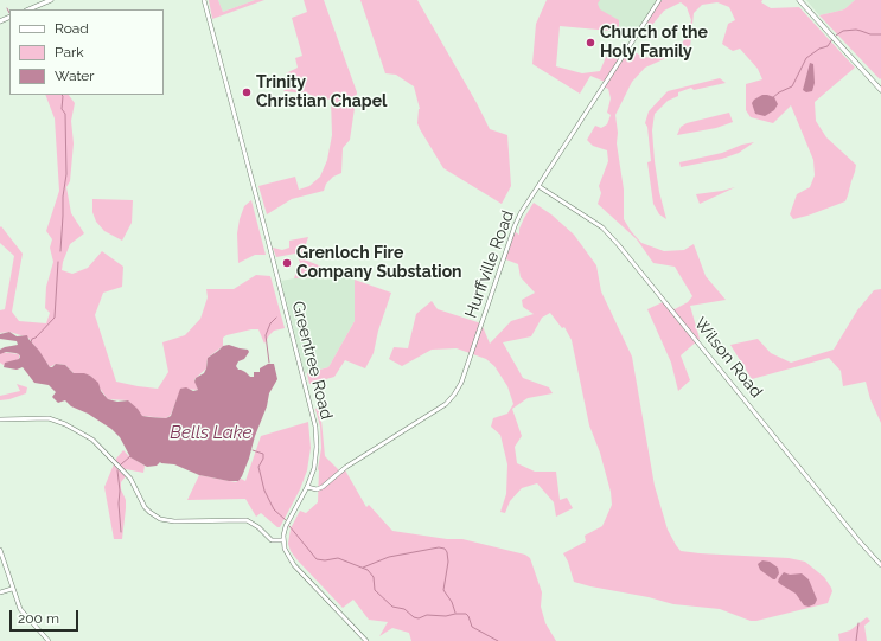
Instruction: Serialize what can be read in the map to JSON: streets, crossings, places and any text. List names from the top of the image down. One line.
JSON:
{"streets":{"street":["Hurffville Road","Wilson Road","Greentree Road"]},"crossings":[["Hurffville Road","Wilson Road"],["Hurffville Road","Greentree Road"]],"water":["Bells Lake"],"places":["Church of the Holy Family","Trinity Christian Chapel","Grenloch Fire Company Substation"],"legend":["Road","Park","Water"],"scale_bar":"200 m"}
